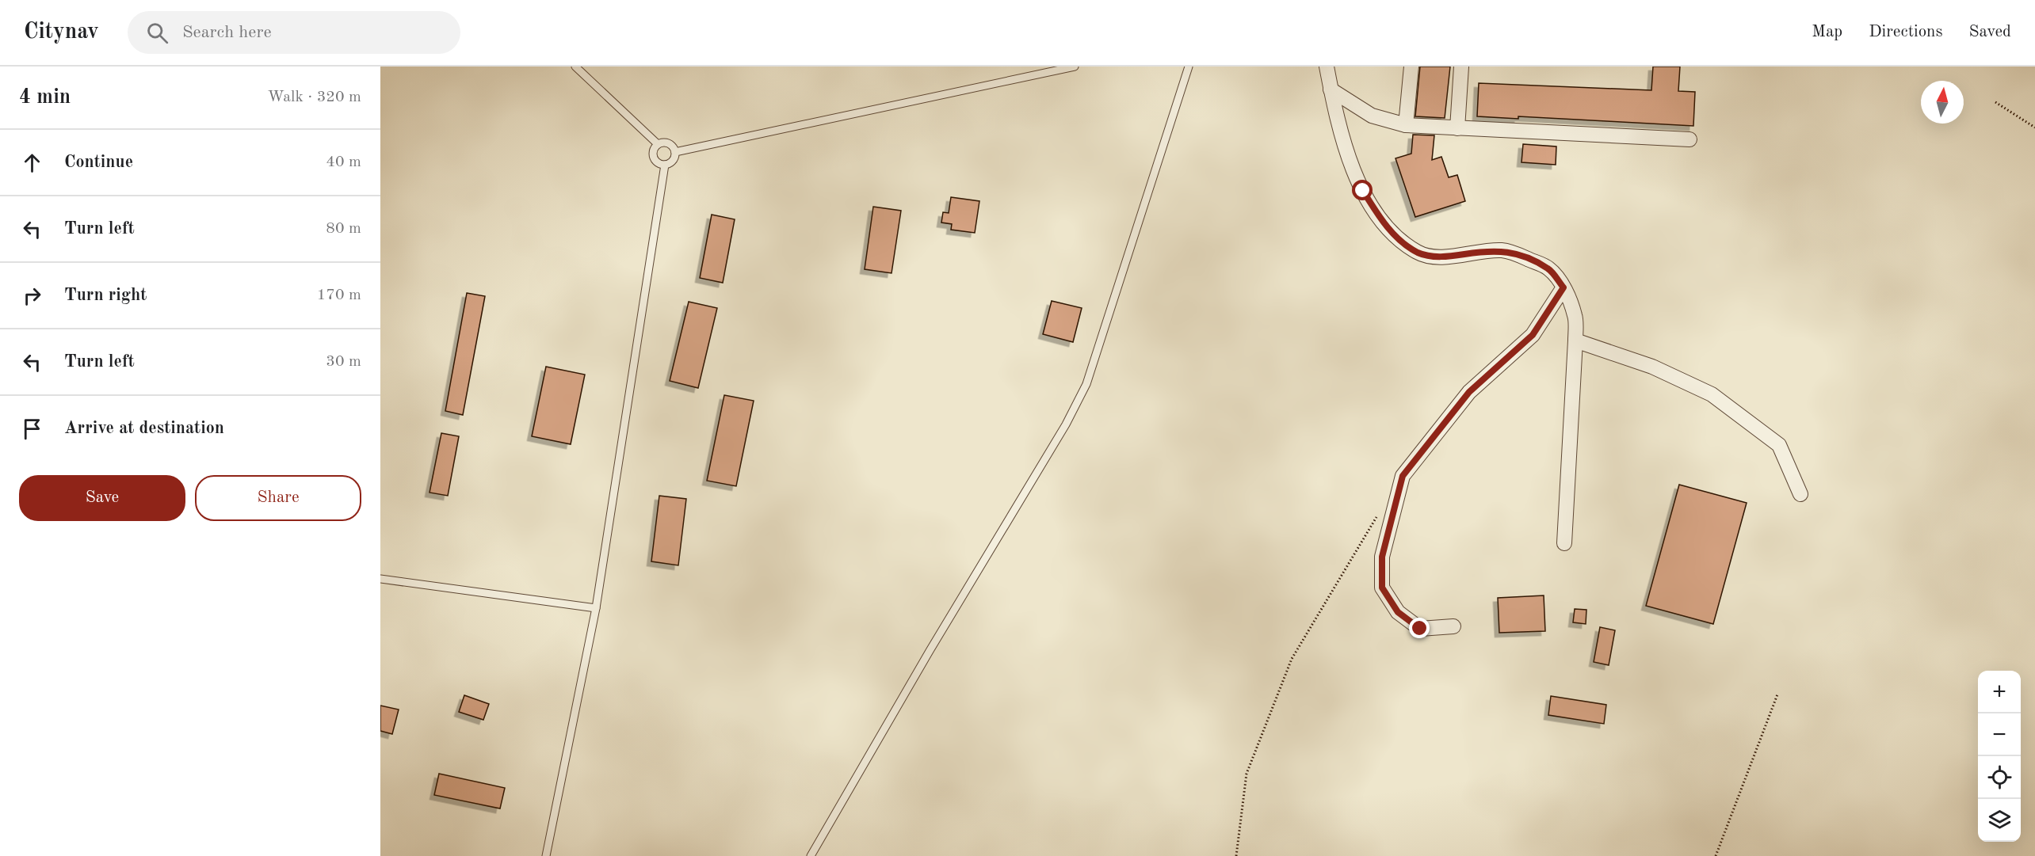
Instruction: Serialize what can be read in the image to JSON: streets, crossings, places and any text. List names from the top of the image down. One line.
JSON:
{"north":"top","page":{"header":"Citynav","search":"Search here","nav":["Map","Directions","Saved"],"heading":["4 min","Walk · 320 m"],"list":[["Continue","40 m"],["Turn left","80 m"],["Turn right","170 m"],["Turn left","30 m"],"Arrive at destination"],"buttons":["Save","Share"],"map_buttons":["+","−"]}}
